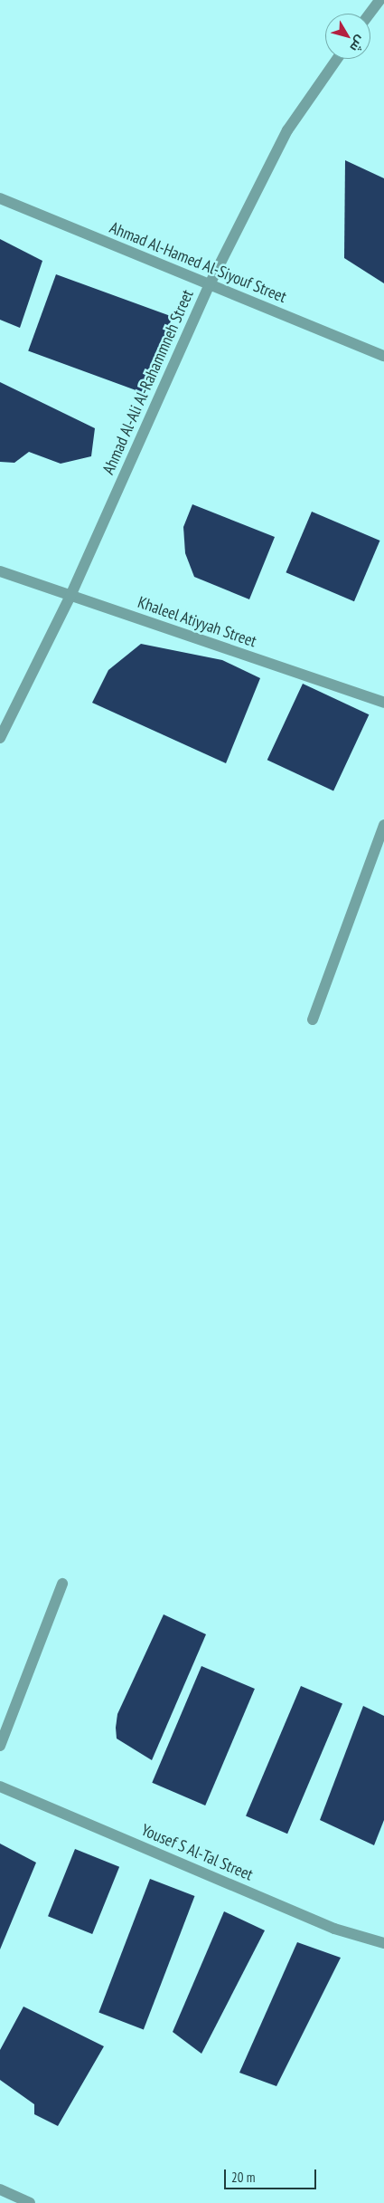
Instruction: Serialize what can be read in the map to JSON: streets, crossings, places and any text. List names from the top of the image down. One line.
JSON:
{"streets":{"street":["Ahmad Al-Hamed Al-Siyouf Street","Ahmad Al-Ali Al-Rahammneh Street","Khaleel Atiyyah Street","Yousef S Al-Tal Street"]},"crossings":[["Ahmad Al-Hamed Al-Siyouf Street","Ahmad Al-Ali Al-Rahammneh Street"],["Ahmad Al-Ali Al-Rahammneh Street","Khaleel Atiyyah Street"]],"scale_bar":"20 m","north":"bottom right"}
